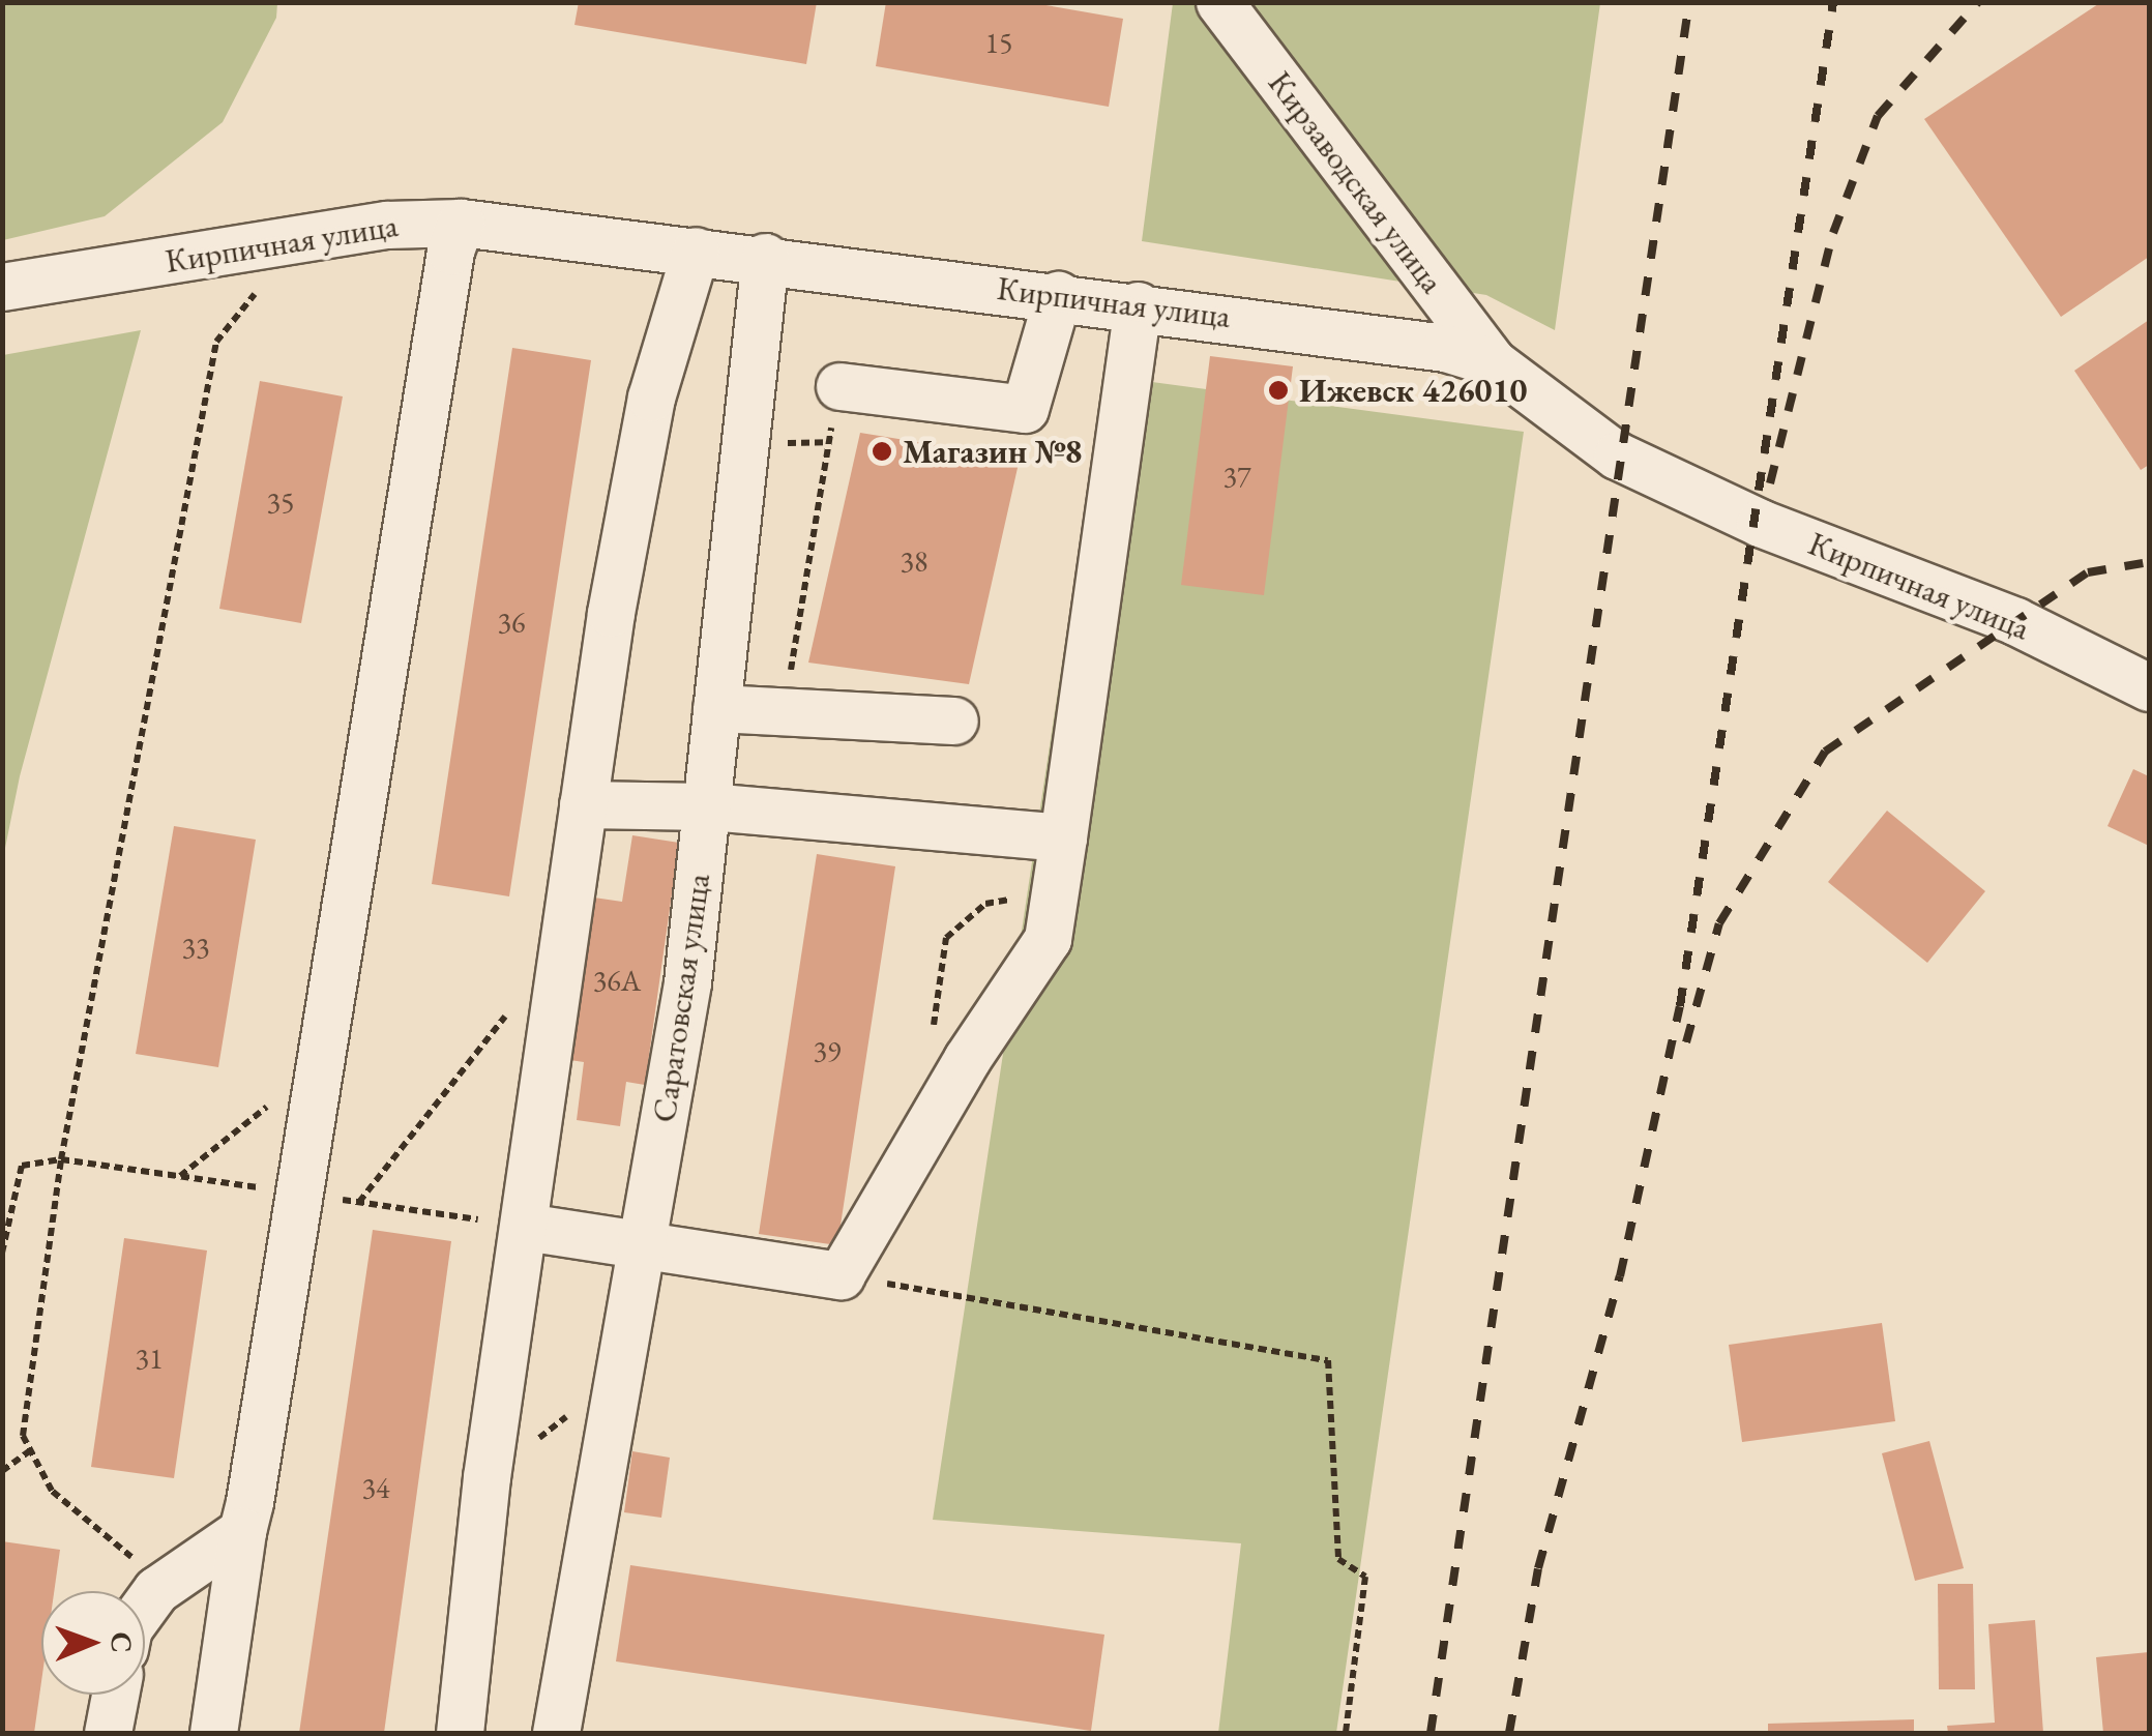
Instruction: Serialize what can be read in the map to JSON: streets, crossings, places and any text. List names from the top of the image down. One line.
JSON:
{"streets":{"street":["Кирзаводская улица","Кирпичная улица","Саратовская улица"]},"crossings":[["Кирзаводская улица","Кирпичная улица"],["Кирпичная улица","Саратовская улица"]],"places":["Ижевск 426010","Магазин №8"],"house_numbers":["15","37","35","38","36","33","36А","39","31","34"],"north":"right"}
